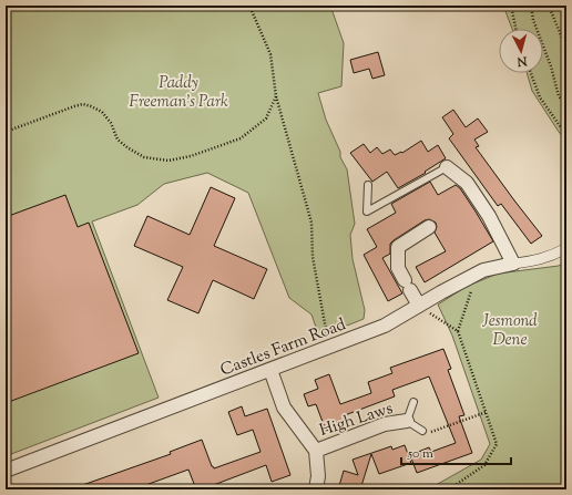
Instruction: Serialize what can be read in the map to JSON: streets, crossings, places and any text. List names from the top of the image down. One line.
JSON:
{"streets":{"street":["Castles Farm Road","High Laws"]},"crossings":[["Castles Farm Road","High Laws"]],"parks":["Paddy Freeman's Park","Jesmond Dene"],"scale_bar":"50 m","north":"bottom"}
